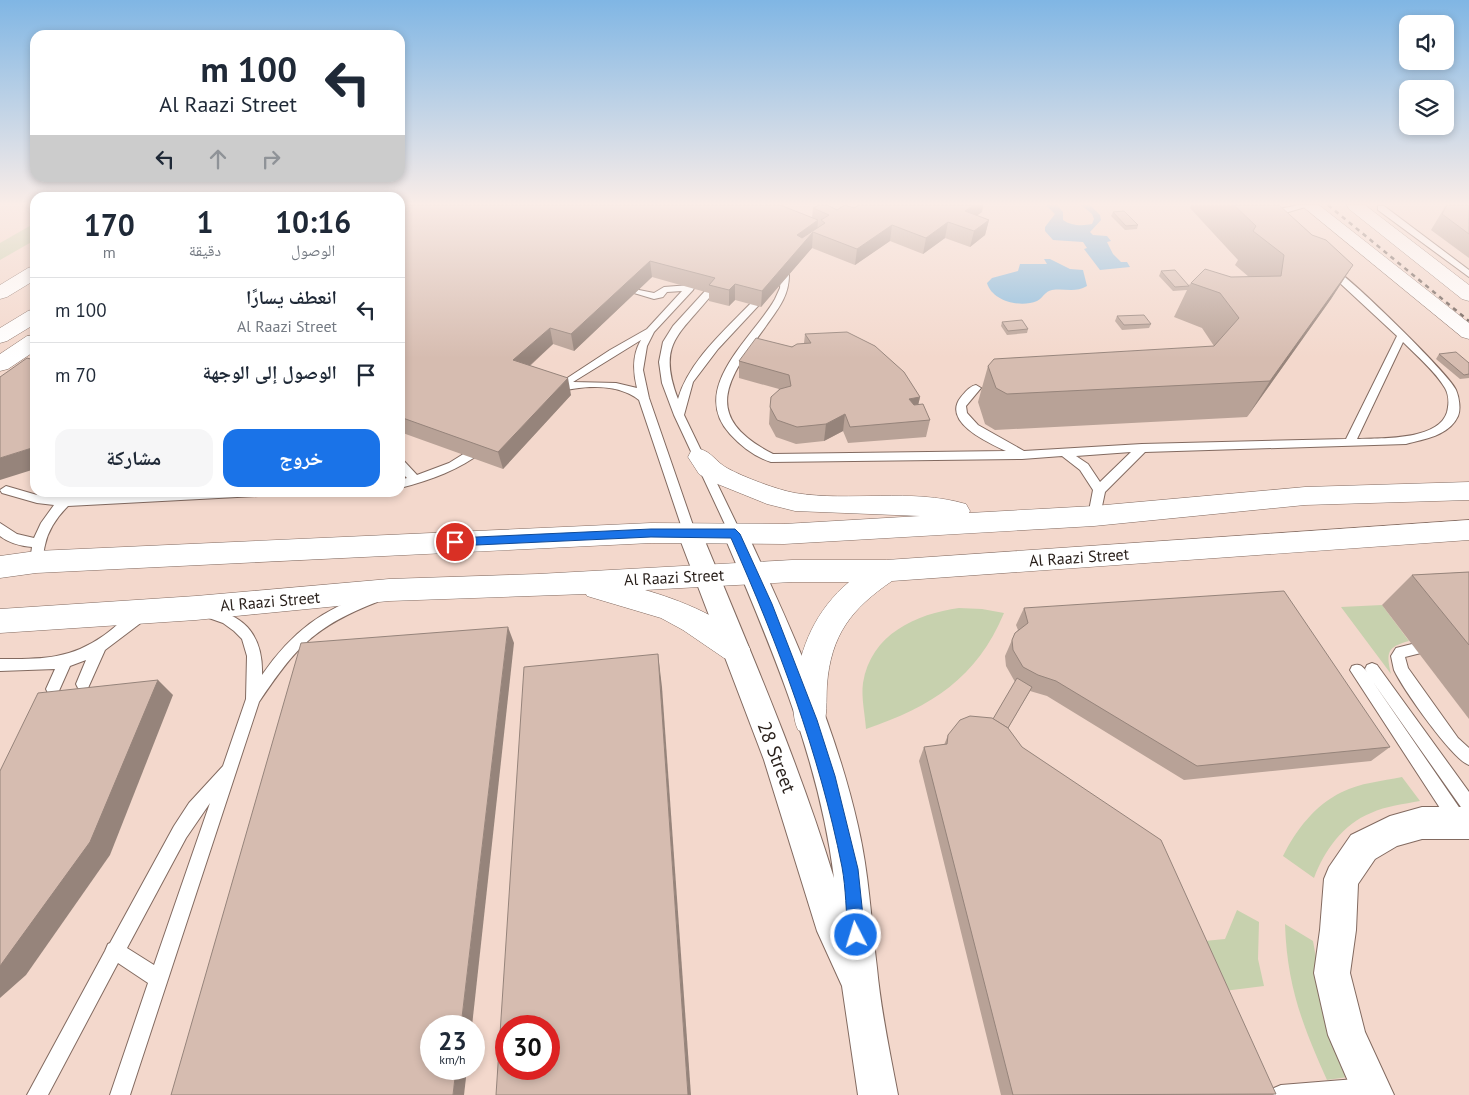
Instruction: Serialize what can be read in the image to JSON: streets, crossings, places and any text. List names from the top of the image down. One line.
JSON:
{"streets":{"main road":["Al Raazi Street"],"street":["28 Street"]},"crossings":[["Al Raazi Street","28 Street"]],"page":{"turn":["100 m","Al Raazi Street"],"eta":["10:16","الوصول","1","دقيقة","170","m"],"list":[{"name":"انعطف يسارًا","note":"Al Raazi Street","value":"100 m"},{"name":"الوصول إلى الوجهة","value":"70 m"}],"buttons":["خروج","مشاركة"],"speed":"23 km/h","limit":"30"}}
